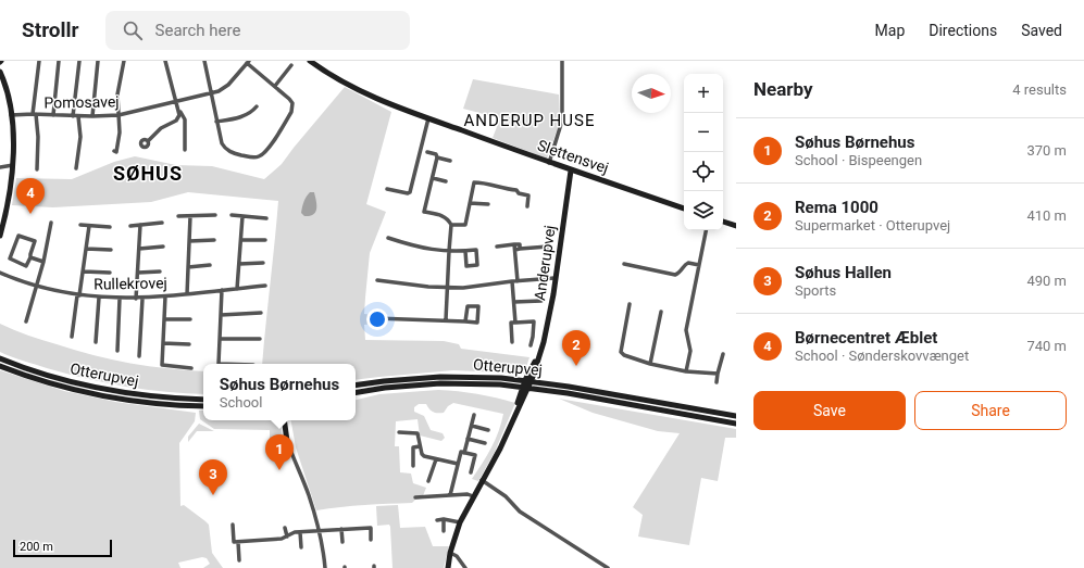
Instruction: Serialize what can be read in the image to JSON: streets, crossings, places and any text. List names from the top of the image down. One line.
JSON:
{"streets":{"main road":["Slettensvej","Anderupvej","Otterupvej"],"street":["Pomosavej","Rullekrovej"]},"crossings":[["Slettensvej","Anderupvej"],["Anderupvej","Otterupvej"]],"districts":["ANDERUP HUSE","SØHUS"],"scale_bar":"200 m","north":"right","page":{"header":"Strollr","search":"Search here","nav":["Map","Directions","Saved"],"heading":["Nearby","4 results"],"map_buttons":["+","−"],"list":[{"mark":"1","name":"Søhus Børnehus","note":"School · Bispeengen","value":"370 m"},{"mark":"2","name":"Rema 1000","note":"Supermarket · Otterupvej","value":"410 m"},{"mark":"3","name":"Søhus Hallen","note":"Sports","value":"490 m"},{"mark":"4","name":"Børnecentret Æblet","note":"School · Sønderskovvænget","value":"740 m"}],"pins":["4","2","1","3"],"popup":["Søhus Børnehus","School"],"buttons":["Save","Share"],"scale":"200 m"}}
